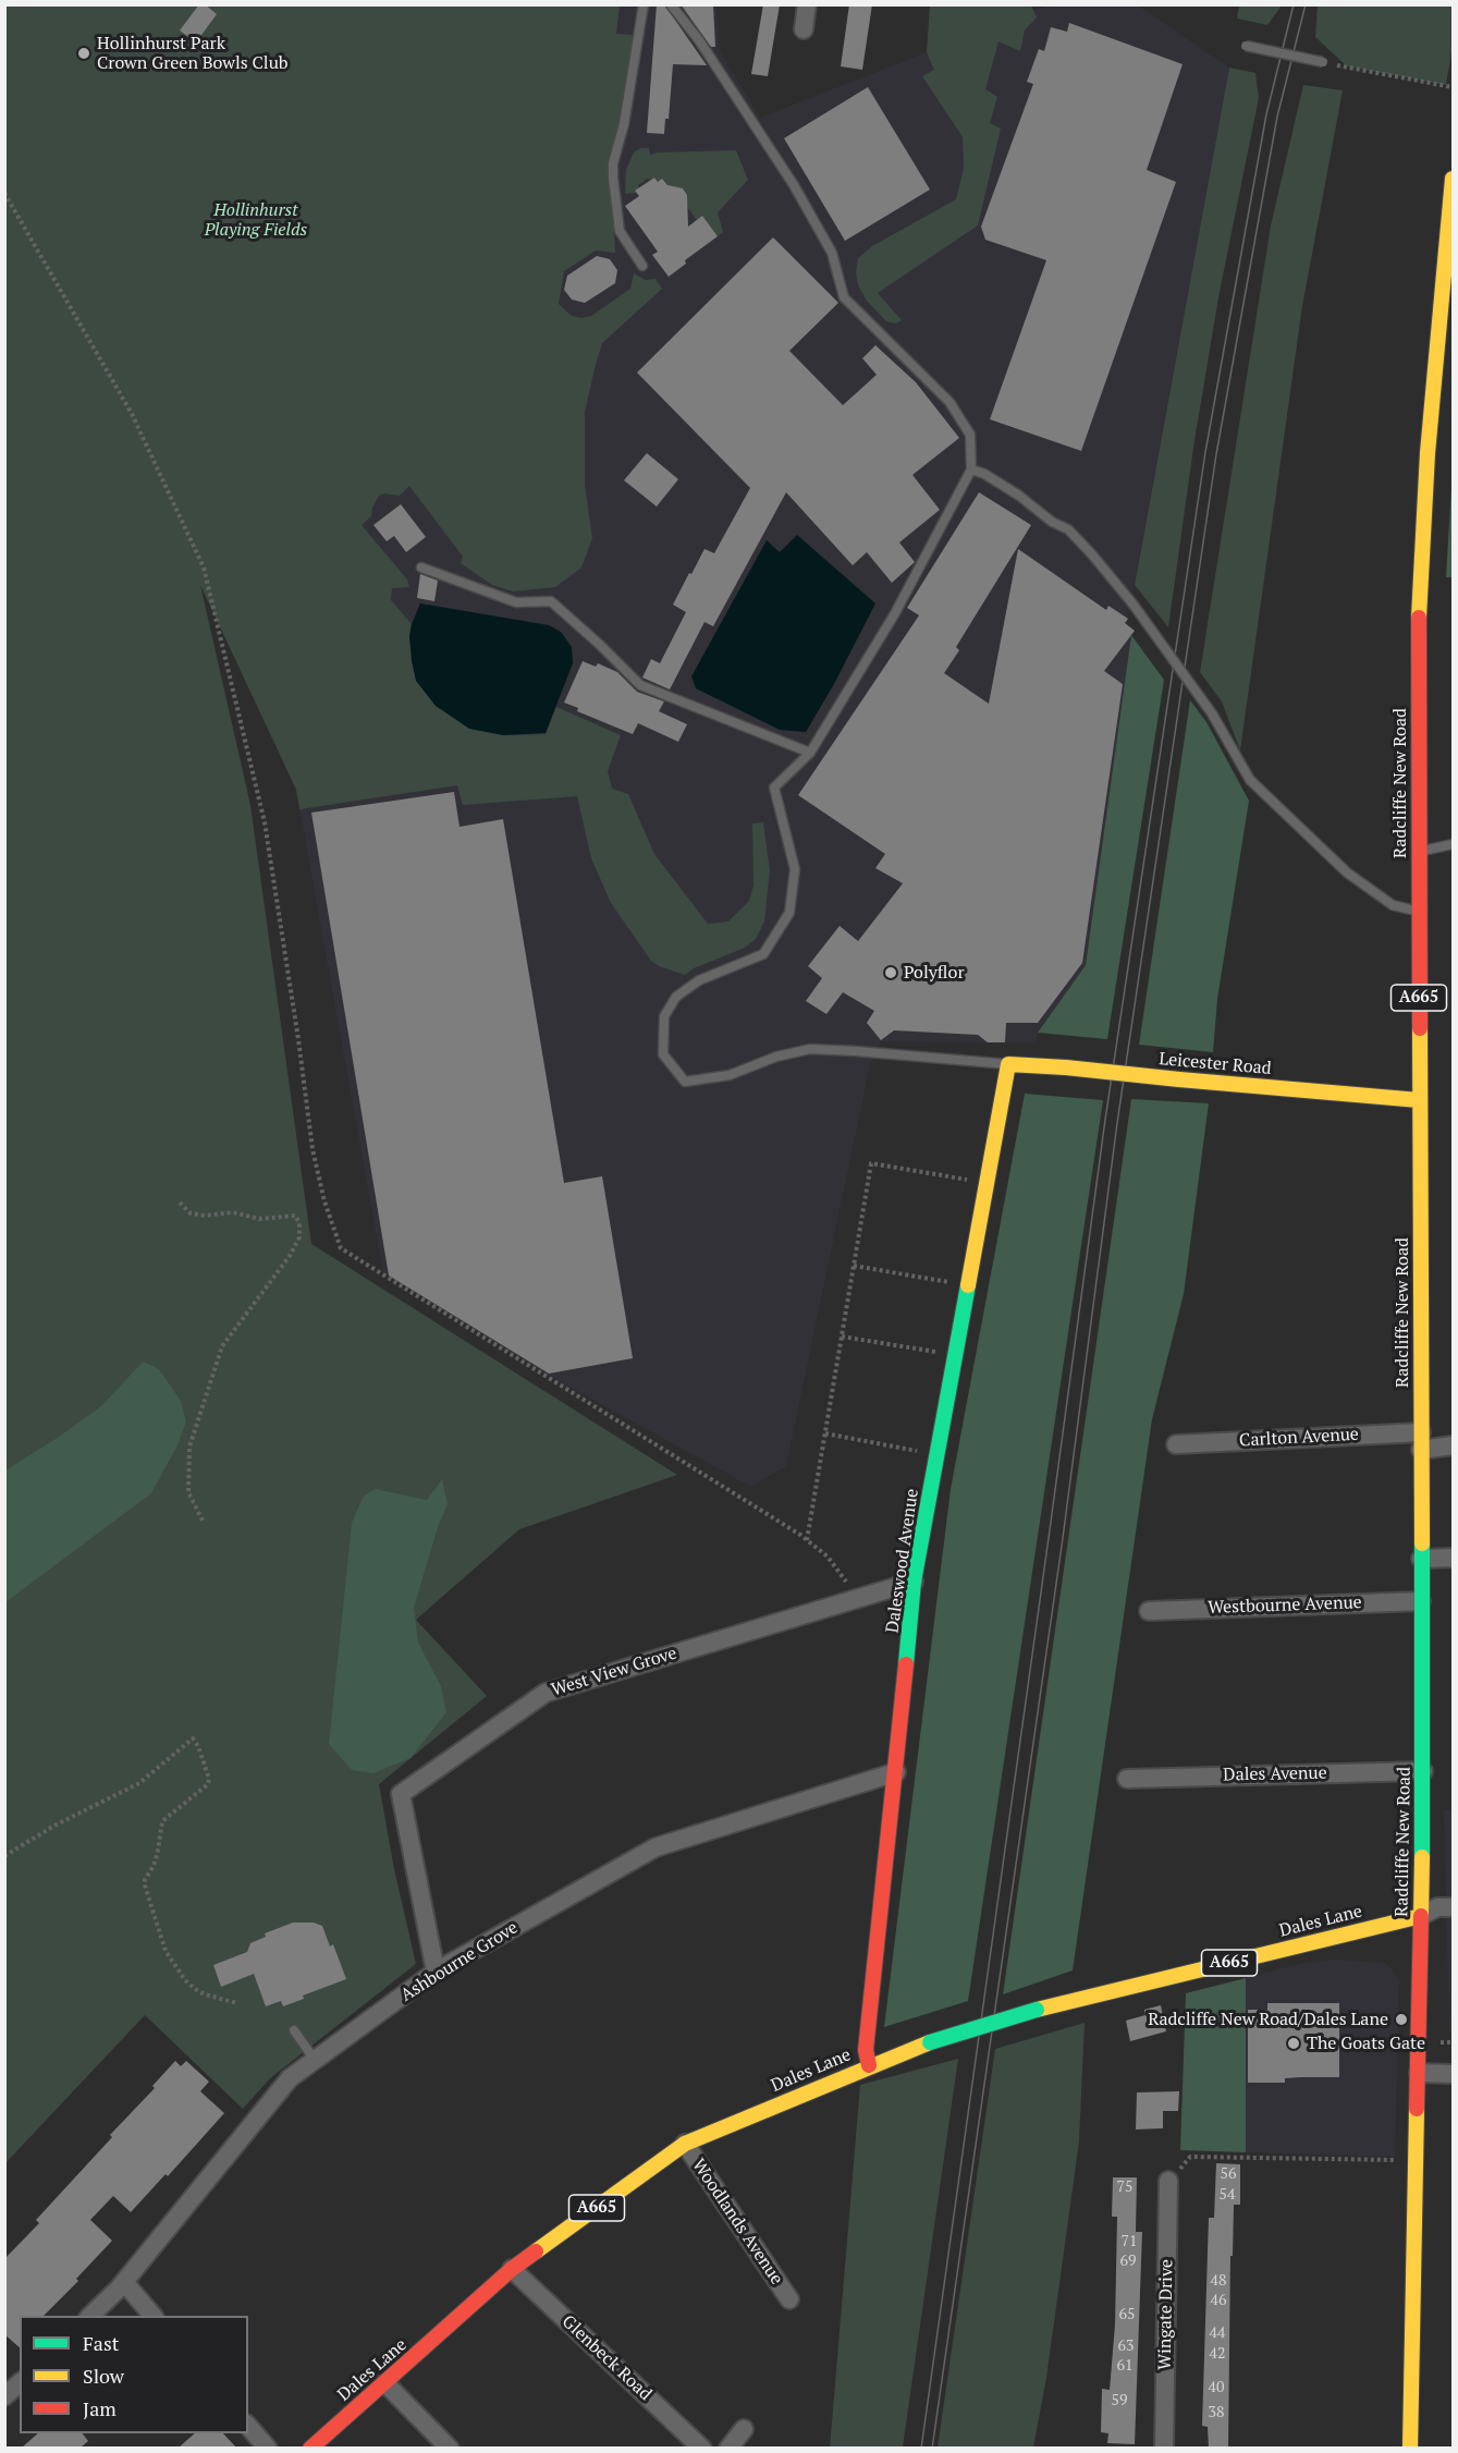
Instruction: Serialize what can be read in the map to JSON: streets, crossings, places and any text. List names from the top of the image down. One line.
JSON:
{"streets":{"main road":["Radcliffe New Road","A665","Leicester Road","Daleswood Avenue","Dales Lane"],"street":["Carlton Avenue","Westbourne Avenue","West View Grove","Dales Avenue","Ashbourne Grove","Woodlands Avenue","Wingate Drive","Glenbeck Road"]},"crossings":[["Radcliffe New Road","Leicester Road"],["Radcliffe New Road","Carlton Avenue"],["Radcliffe New Road","Westbourne Avenue"],["Radcliffe New Road","Dales Avenue"],["Radcliffe New Road","Dales Lane"],["Leicester Road","Daleswood Avenue"],["Daleswood Avenue","West View Grove"],["Daleswood Avenue","Dales Lane"],["Daleswood Avenue","Ashbourne Grove"],["West View Grove","Ashbourne Grove"],["Dales Lane","Woodlands Avenue"],["Dales Lane","Glenbeck Road"]],"parks":["Hollinhurst Playing Fields"],"places":["Hollinhurst Park Crown Green Bowls Club","Polyflor","Radcliffe New Road/Dales Lane","The Goats Gate"],"house_numbers":["56","75","54","71","69","48","46","65","44","63","42","61","40","59","38"],"legend":["Fast","Slow","Jam"]}
